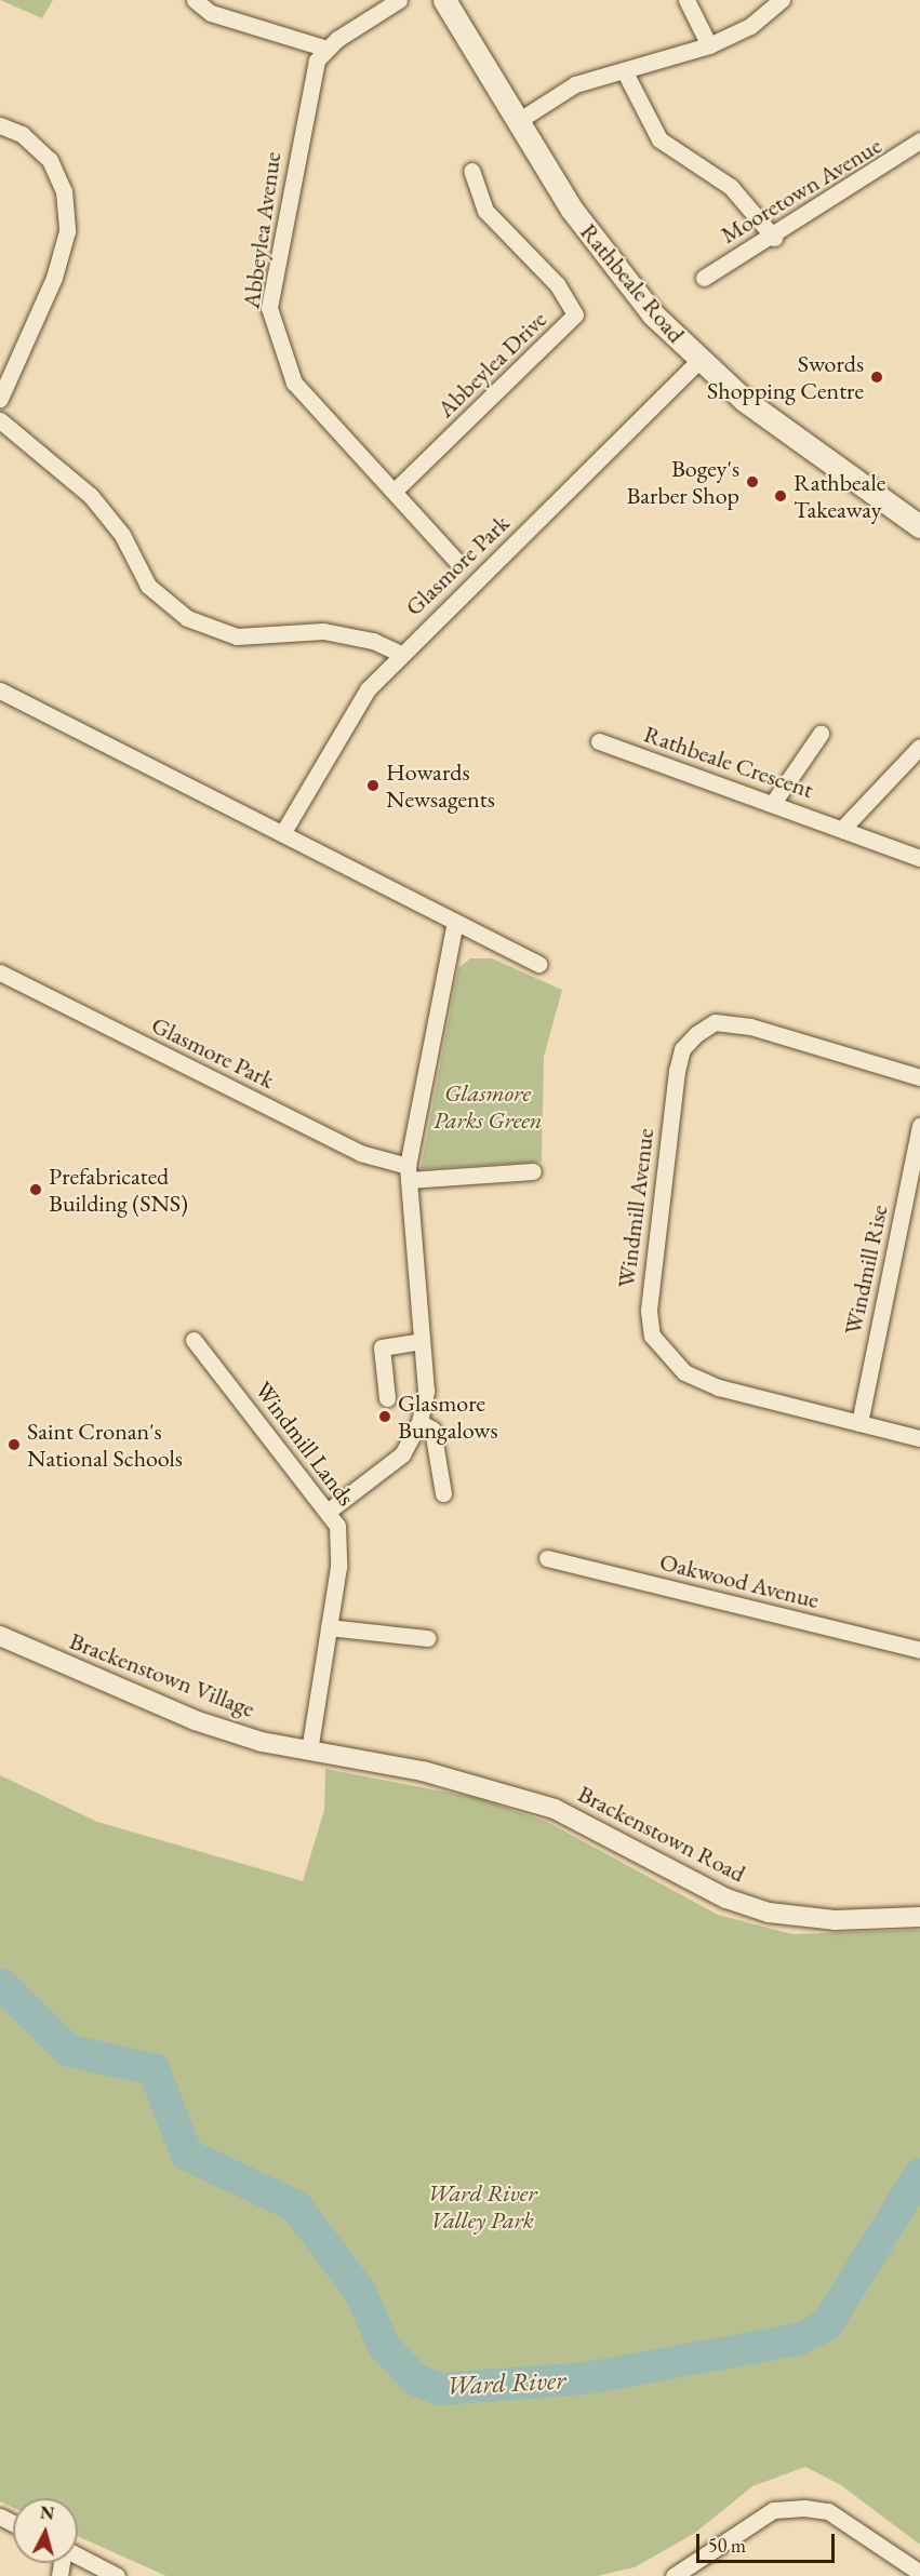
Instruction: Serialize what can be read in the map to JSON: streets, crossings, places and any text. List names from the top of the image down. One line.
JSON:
{"streets":{"main road":["Rathbeale Road"],"street":["Mooretown Avenue","Abbeylea Avenue","Abbeylea Drive","Glasmore Park","Rathbeale Crescent","Windmill Avenue","Windmill Rise","Windmill Lands","Oakwood Avenue","Brackenstown Village","Brackenstown Road"]},"crossings":[["Abbeylea Avenue","Abbeylea Drive"],["Rathbeale Road","Glasmore Park"],["Windmill Avenue","Windmill Rise"],["Windmill Lands","Brackenstown Village"],["Brackenstown Village","Brackenstown Road"]],"water":["Ward River"],"parks":["Glasmore Parks Green","Ward River Valley Park"],"places":["Swords Shopping Centre","Bogey's Barber Shop","Rathbeale Takeaway","Howards Newsagents","Prefabricated Building (SNS)","Glasmore Bungalows","Saint Cronan's National Schools"],"scale_bar":"50 m","north":"top"}
